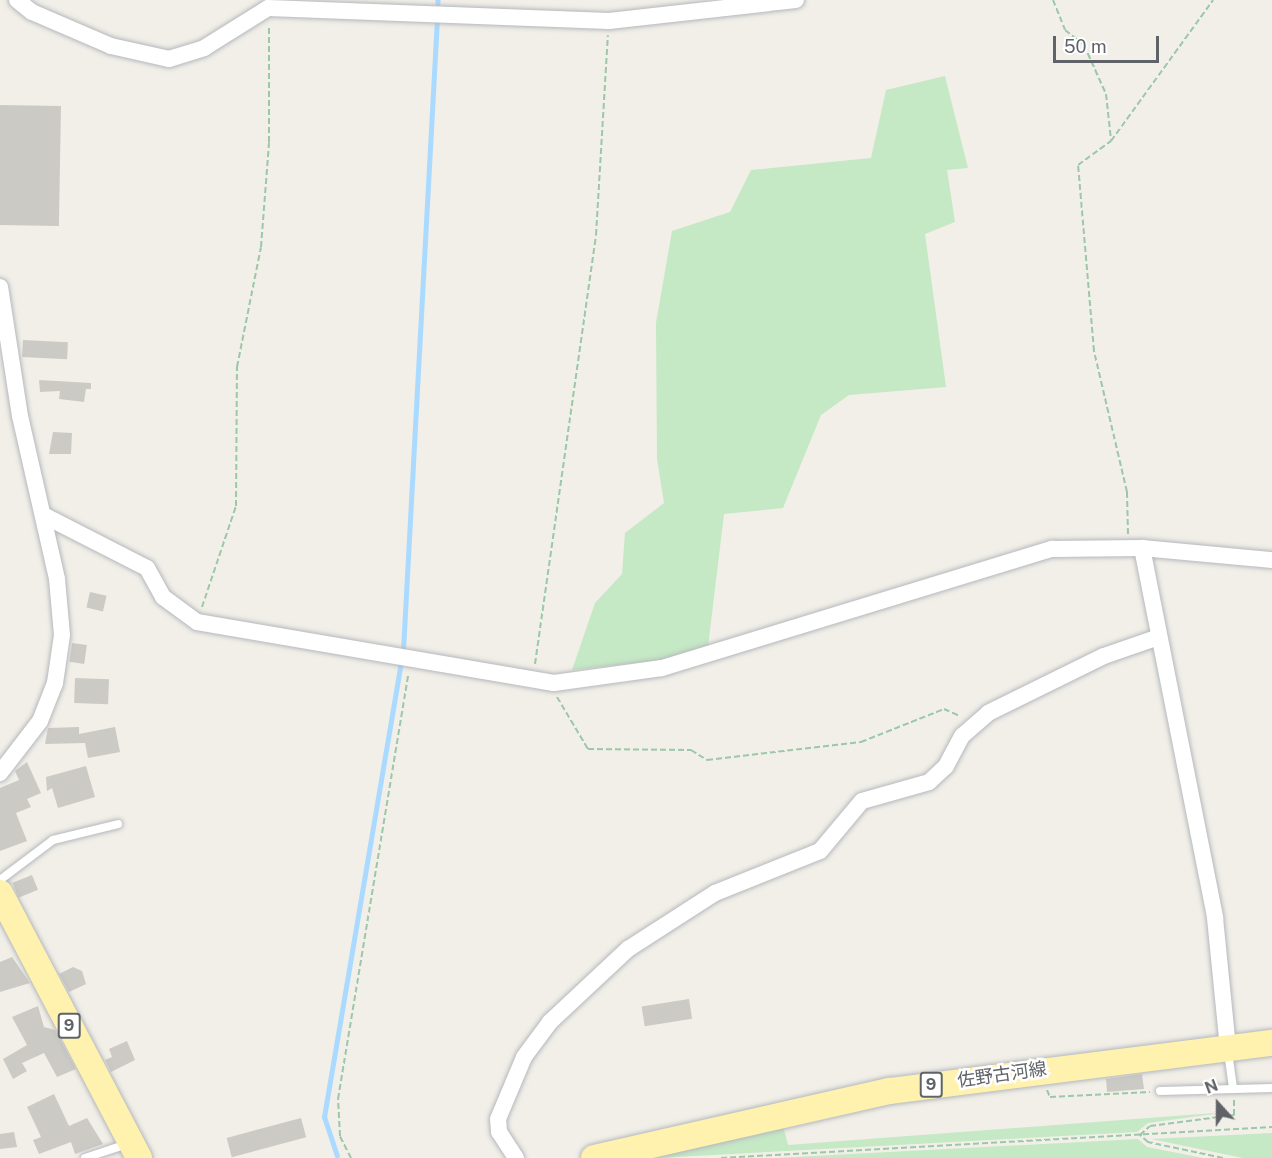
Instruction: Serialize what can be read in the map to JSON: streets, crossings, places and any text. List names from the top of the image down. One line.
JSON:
{"streets":{"main road":["9","佐野古河線"]},"scale_bar":"50 m","north":"top"}
